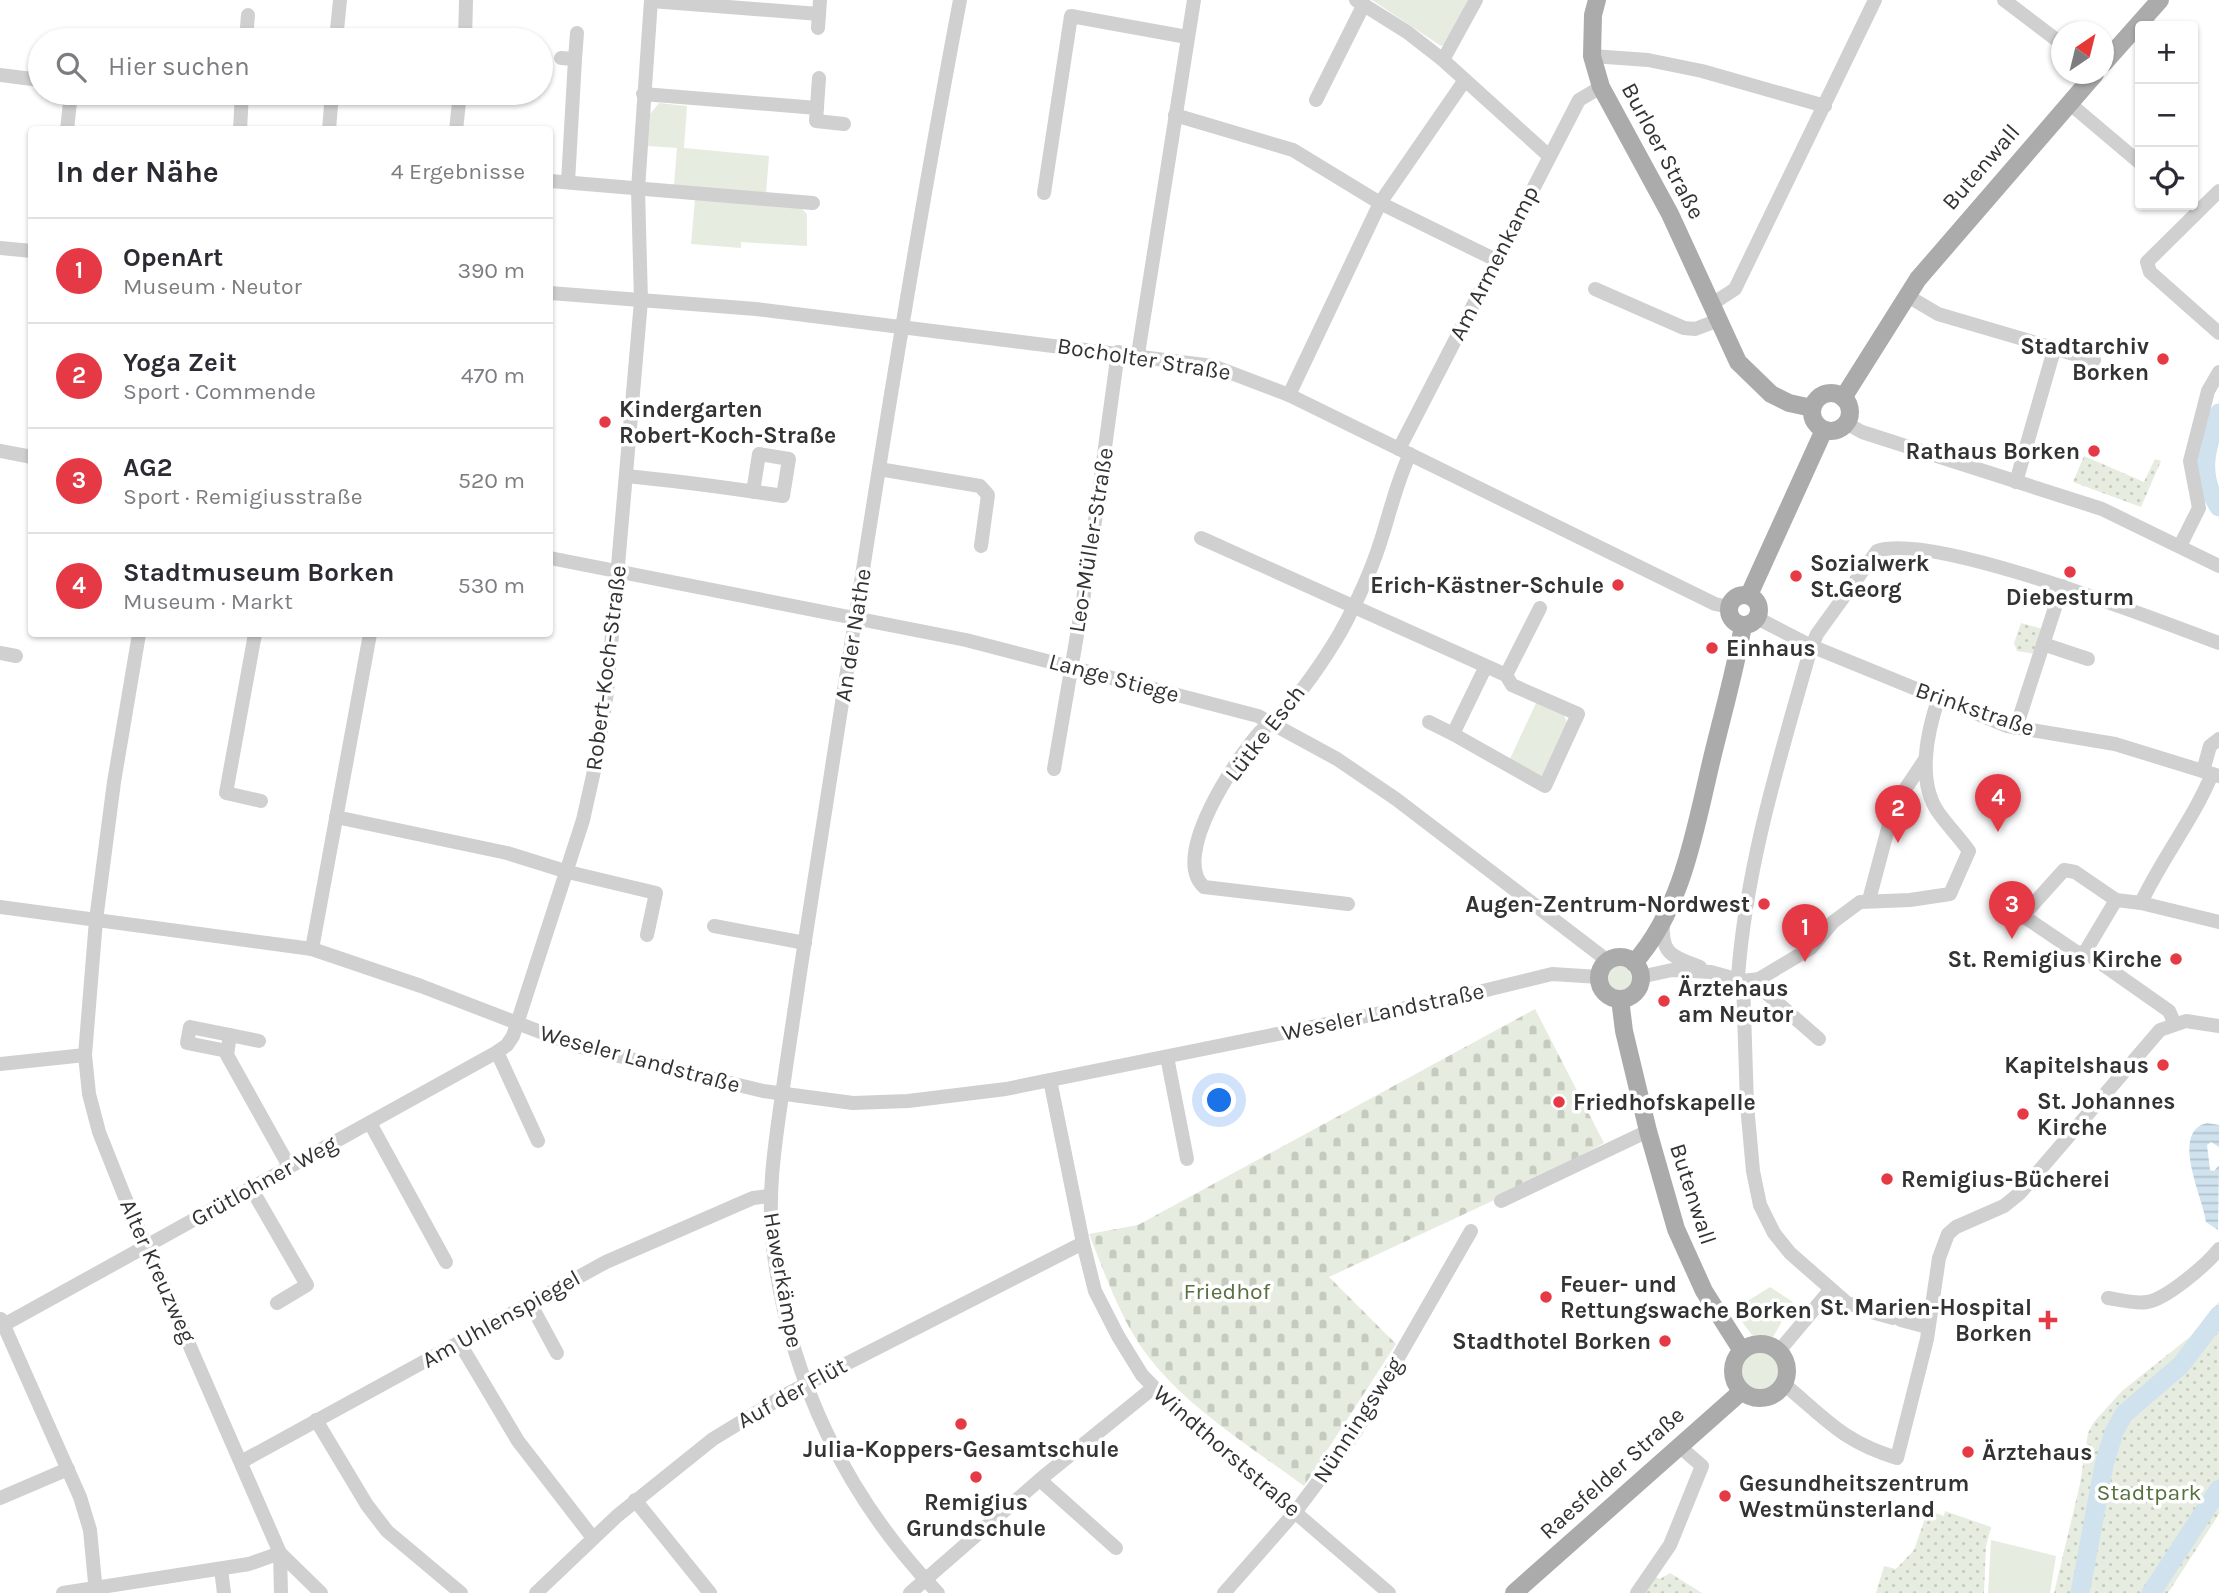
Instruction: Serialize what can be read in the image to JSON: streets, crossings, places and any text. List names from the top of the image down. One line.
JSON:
{"streets":{"main road":["Burloer Straße","Butenwall","Raesfelder Straße"],"street":["Am Armenkamp","Bocholter Straße","Leo-Müller-Straße","An der Nathe","Robert-Koch-Straße","Lange Stiege","Brinkstraße","Lütke Esch","Weseler Landstraße","Grütlohner Weg","Alter Kreuzweg","Hawerkämpe","Am Uhlenspiegel","Auf der Flüt","Nünningsweg","Windthorststraße"]},"crossings":[["Burloer Straße","Butenwall"],["Burloer Straße","Am Armenkamp"],["Butenwall","Lange Stiege"],["Butenwall","Weseler Landstraße"],["Butenwall","Raesfelder Straße"],["Am Armenkamp","Bocholter Straße"],["Am Armenkamp","Lütke Esch"],["Bocholter Straße","Leo-Müller-Straße"],["Bocholter Straße","An der Nathe"],["Bocholter Straße","Robert-Koch-Straße"],["Bocholter Straße","Brinkstraße"],["Bocholter Straße","Lütke Esch"],["Leo-Müller-Straße","Lange Stiege"],["An der Nathe","Lange Stiege"],["An der Nathe","Weseler Landstraße"],["An der Nathe","Hawerkämpe"],["Robert-Koch-Straße","Lange Stiege"],["Robert-Koch-Straße","Weseler Landstraße"],["Robert-Koch-Straße","Grütlohner Weg"],["Lange Stiege","Lütke Esch"],["Lange Stiege","Weseler Landstraße"],["Weseler Landstraße","Grütlohner Weg"],["Weseler Landstraße","Alter Kreuzweg"],["Weseler Landstraße","Hawerkämpe"],["Weseler Landstraße","Windthorststraße"],["Grütlohner Weg","Alter Kreuzweg"],["Alter Kreuzweg","Am Uhlenspiegel"],["Hawerkämpe","Am Uhlenspiegel"],["Hawerkämpe","Auf der Flüt"],["Auf der Flüt","Windthorststraße"],["Nünningsweg","Windthorststraße"]],"parks":["Friedhof","Stadtpark"],"places":{"other":["Stadtarchiv Borken","Kindergarten Robert-Koch-Straße","Rathaus Borken","Diebesturm","Sozialwerk St.Georg","Erich-Kästner-Schule","Einhaus","Augen-Zentrum-Nordwest","St. Remigius Kirche","Ärztehaus am Neutor","Kapitelshaus","Friedhofskapelle","St. Johannes Kirche","Remigius-Bücherei","Feuer- und Rettungswache Borken","Stadthotel Borken","Julia-Koppers-Gesamtschule","Ärztehaus","Remigius Grundschule","Gesundheitszentrum Westmünsterland"],"health":["St. Marien-Hospital Borken"]},"north":"top right","page":{"map_buttons":["+","−"],"search":"Hier suchen","heading":["In der Nähe","4 Ergebnisse"],"list":[{"mark":"1","name":"OpenArt","note":"Museum · Neutor","value":"390 m"},{"mark":"2","name":"Yoga Zeit","note":"Sport · Commende","value":"470 m"},{"mark":"3","name":"AG2","note":"Sport · Remigiusstraße","value":"520 m"},{"mark":"4","name":"Stadtmuseum Borken","note":"Museum · Markt","value":"530 m"}],"pins":["4","2","3","1"]}}
